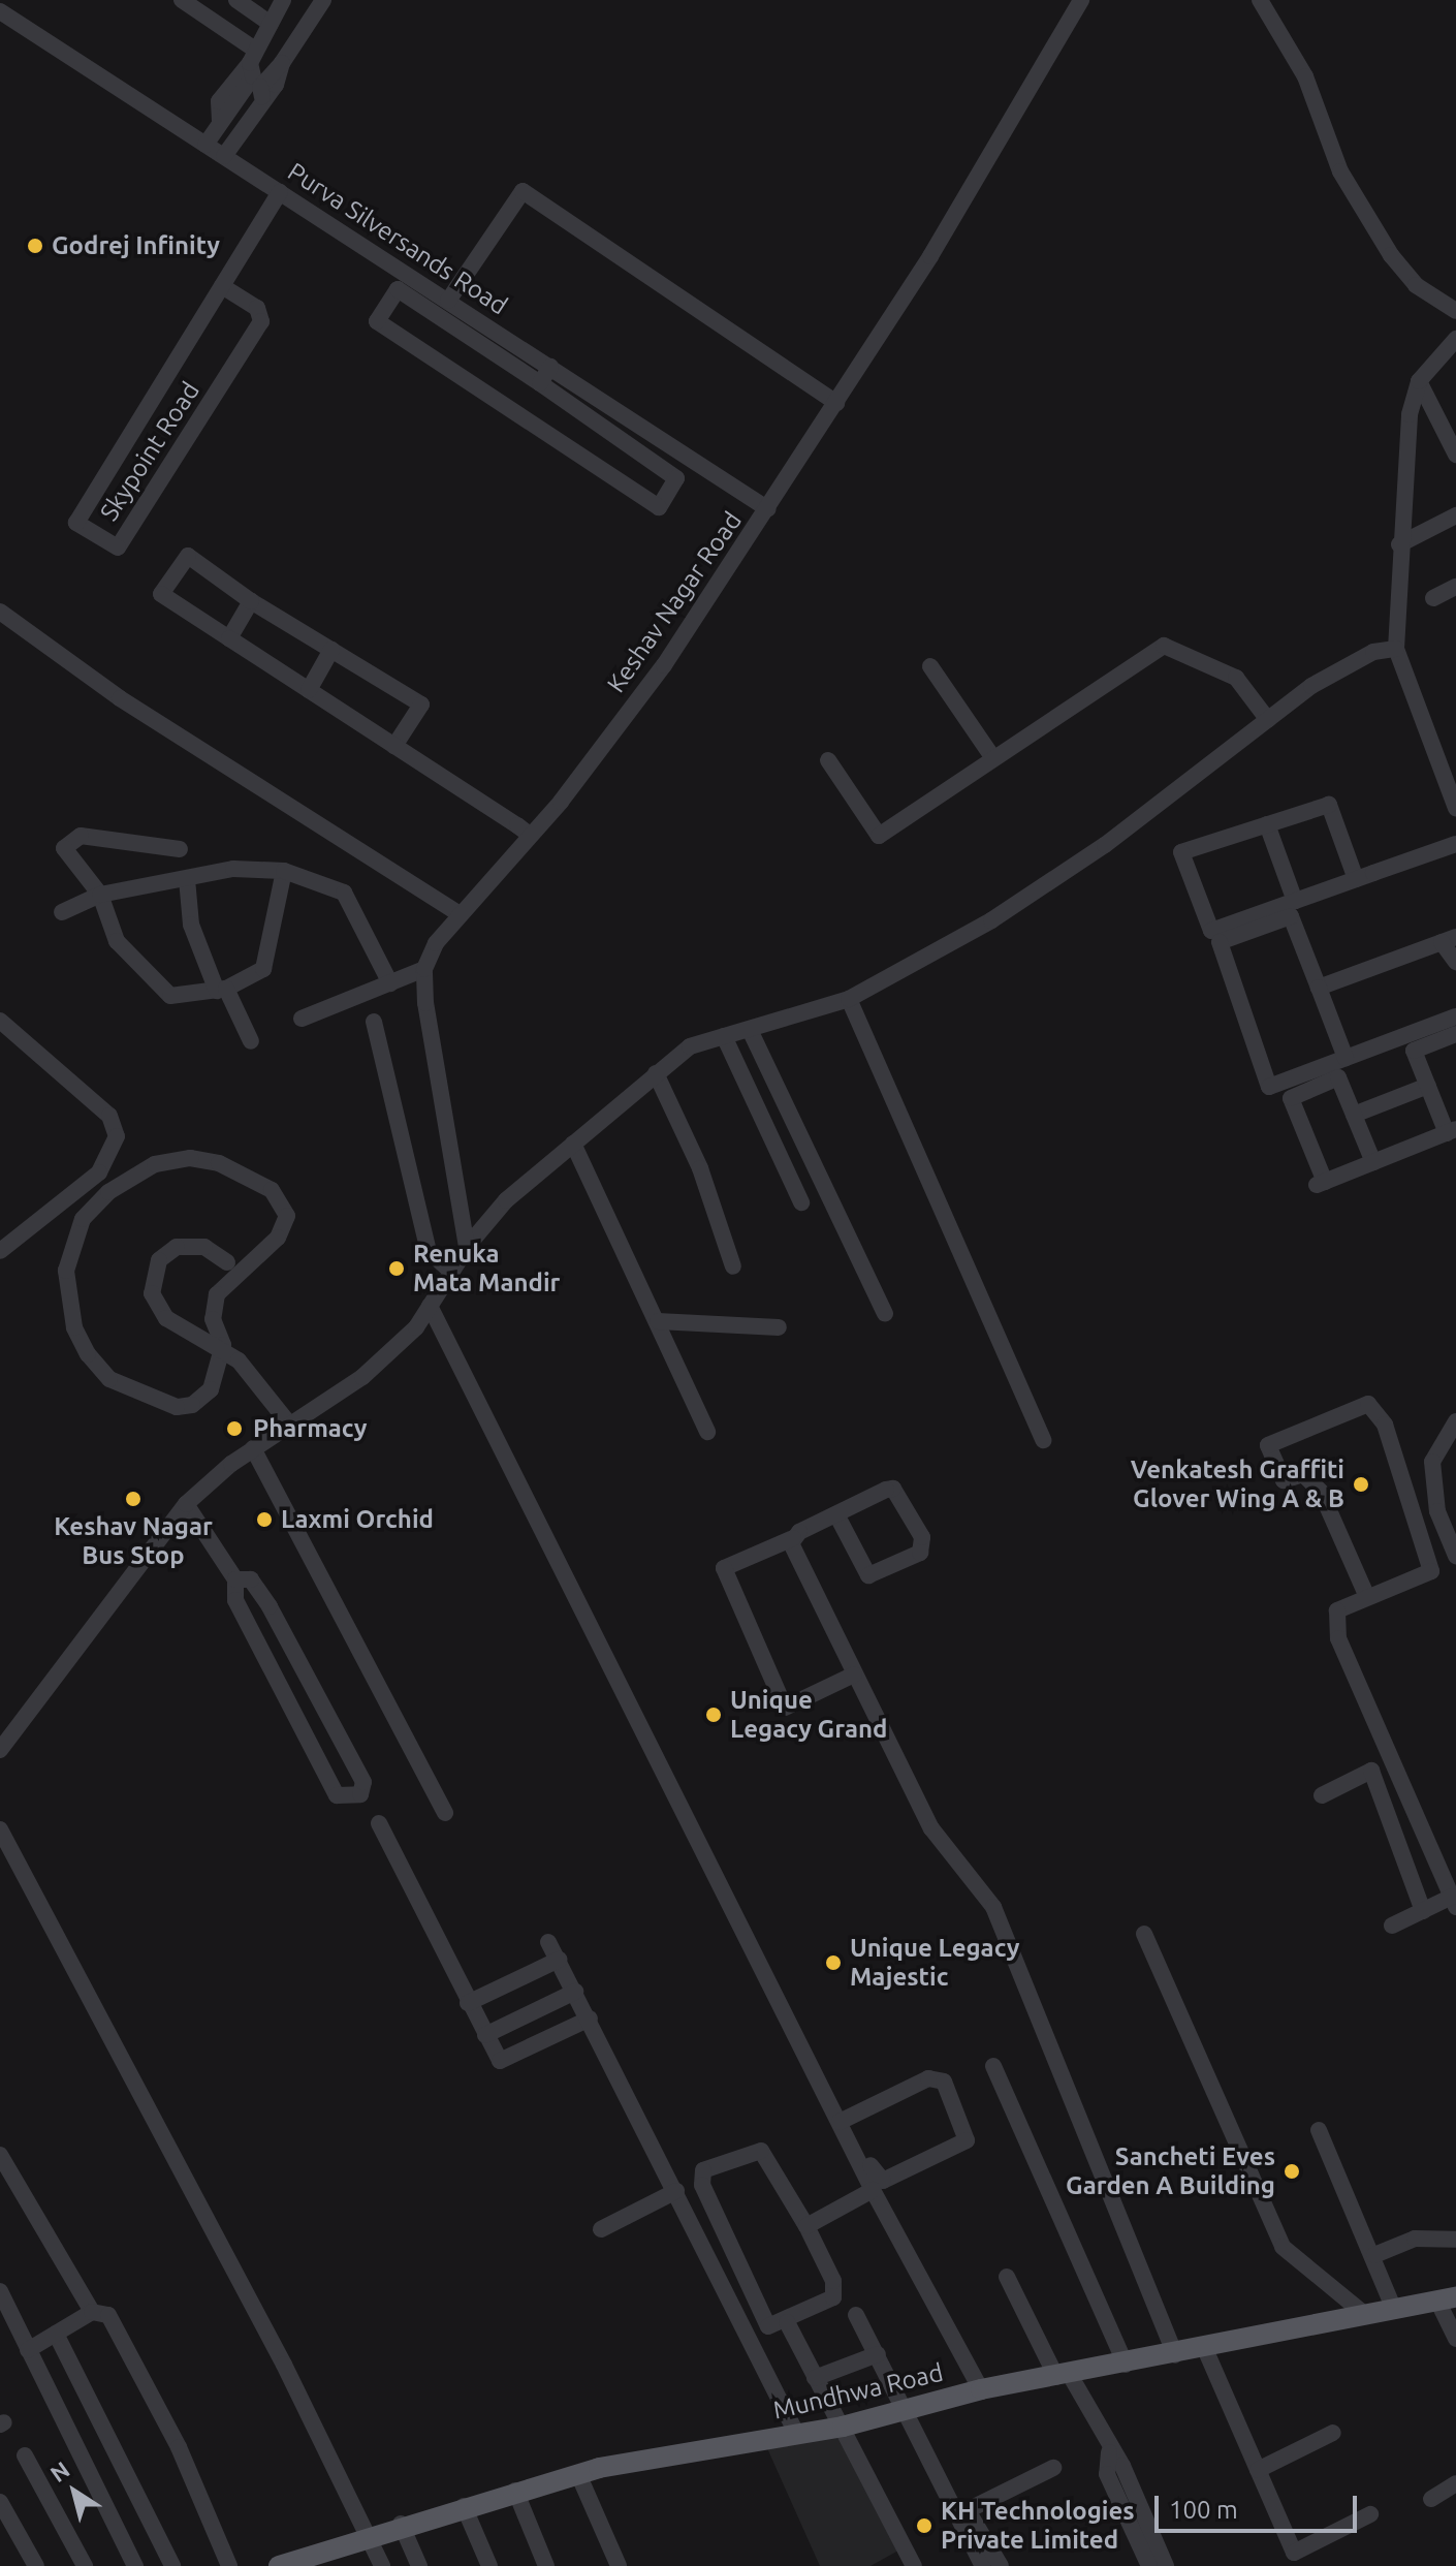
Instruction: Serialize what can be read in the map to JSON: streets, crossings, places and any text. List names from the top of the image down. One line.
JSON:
{"streets":{"main road":["Mundhwa Road"],"street":["Purva Silversands Road","Skypoint Road","Keshav Nagar Road"]},"crossings":[["Purva Silversands Road","Skypoint Road"],["Purva Silversands Road","Keshav Nagar Road"]],"places":["Godrej Infinity","Renuka Mata Mandir","Pharmacy","Venkatesh Graffiti Glover Wing A & B","Keshav Nagar Bus Stop","Laxmi Orchid","Unique Legacy Grand","Unique Legacy Majestic","Sancheti Eves Garden A Building","KH Technologies Private Limited"],"scale_bar":"100 m","north":"top left"}
